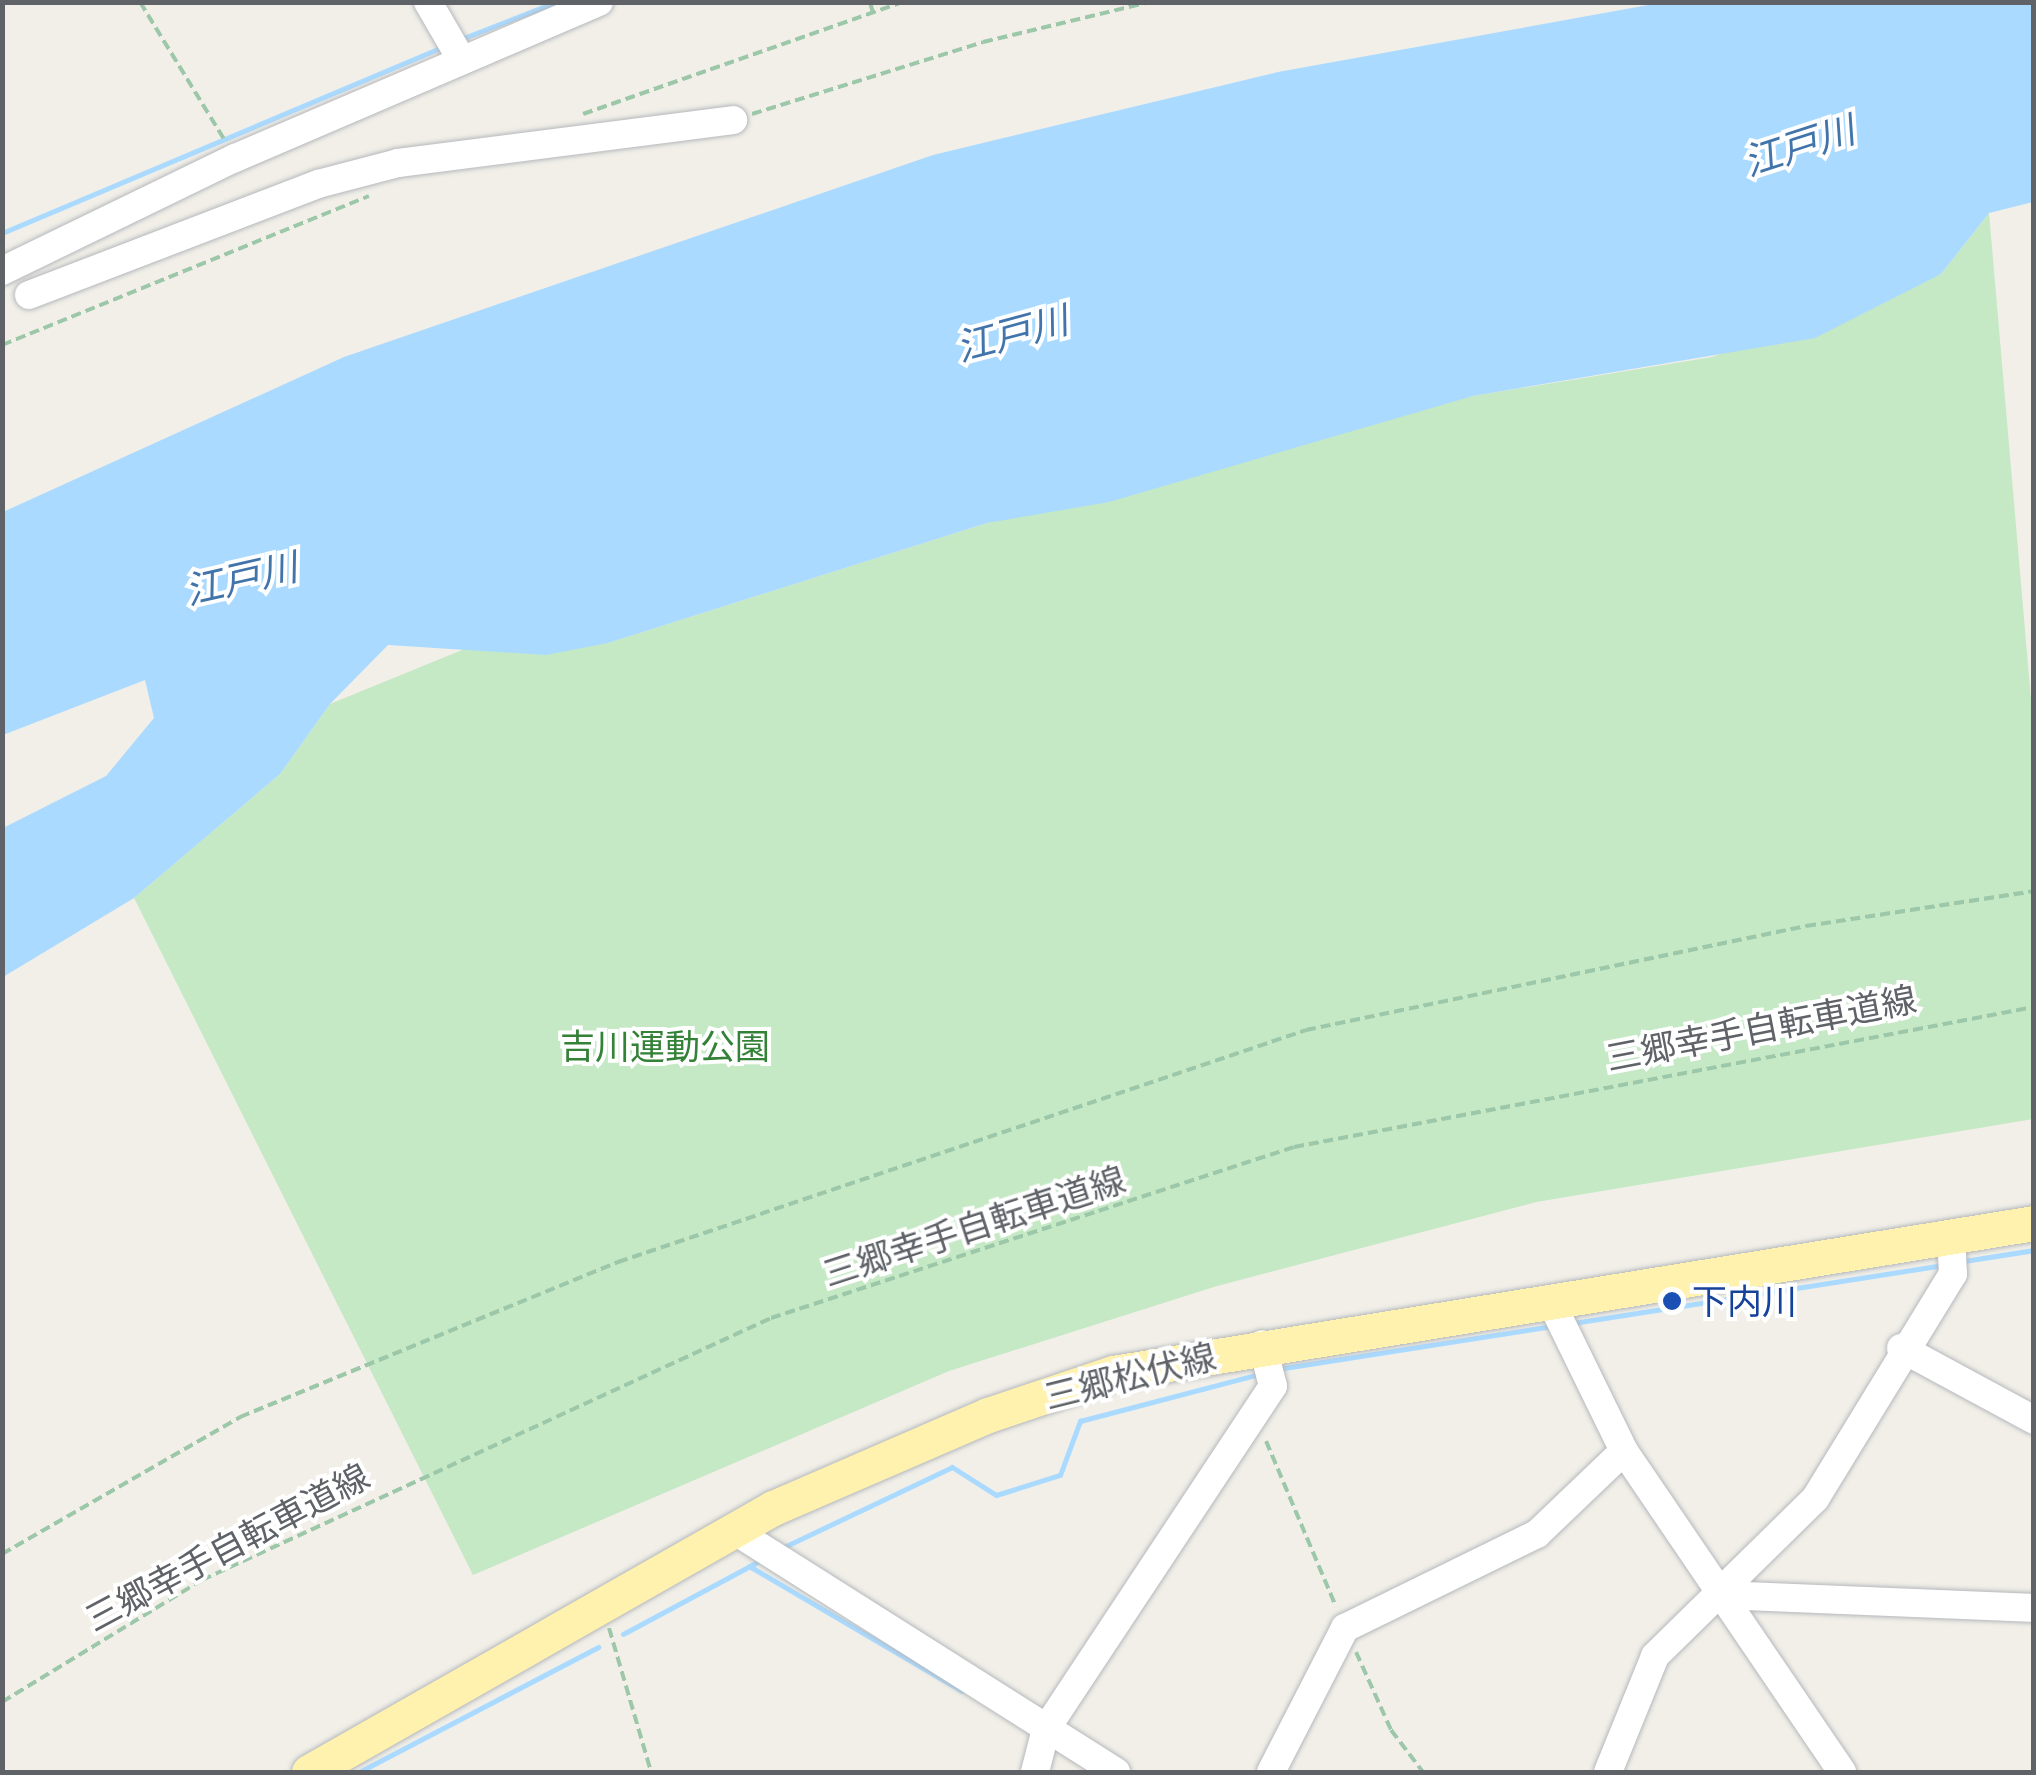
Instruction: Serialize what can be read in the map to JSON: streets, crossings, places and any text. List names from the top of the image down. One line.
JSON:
{"streets":{"main road":["三郷松伏線"],"path":["三郷幸手自転車道線"]},"water":["江戸川"],"parks":["吉川運動公園"],"places":["下内川"]}
